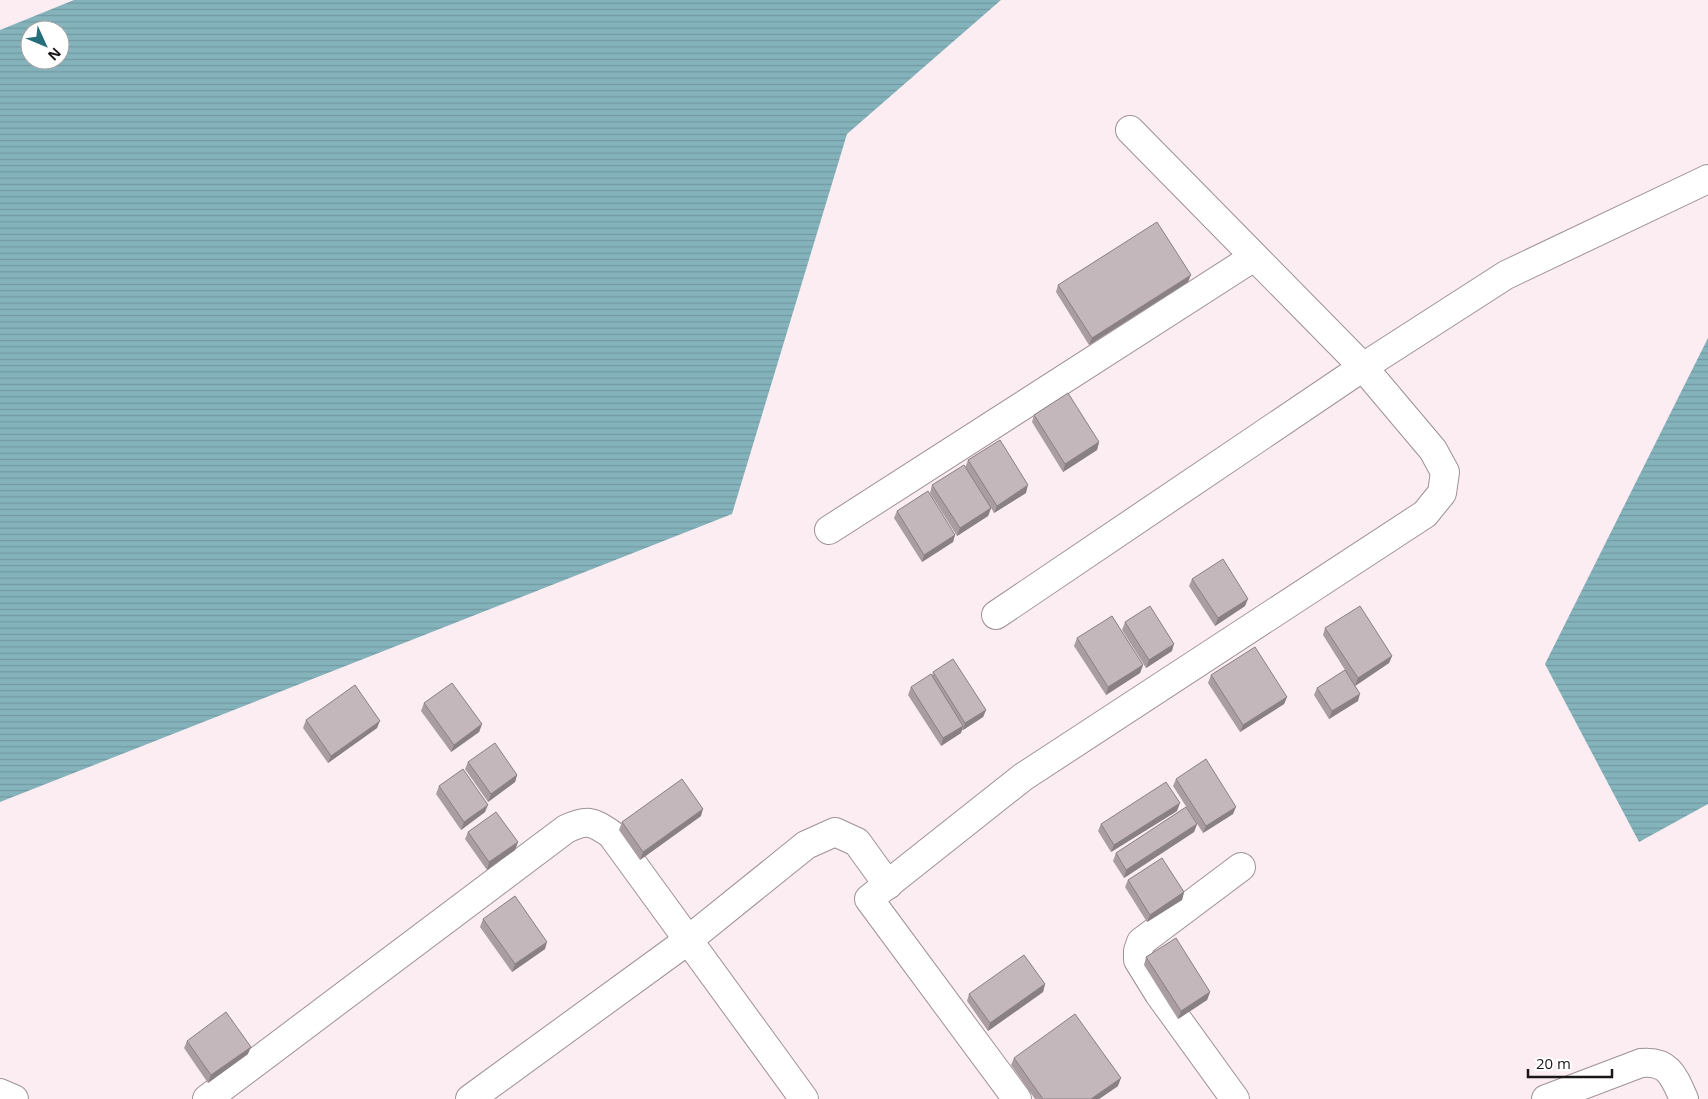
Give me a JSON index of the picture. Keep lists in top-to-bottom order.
{
  "scale_bar": "20 m",
  "north": "bottom right"
}
